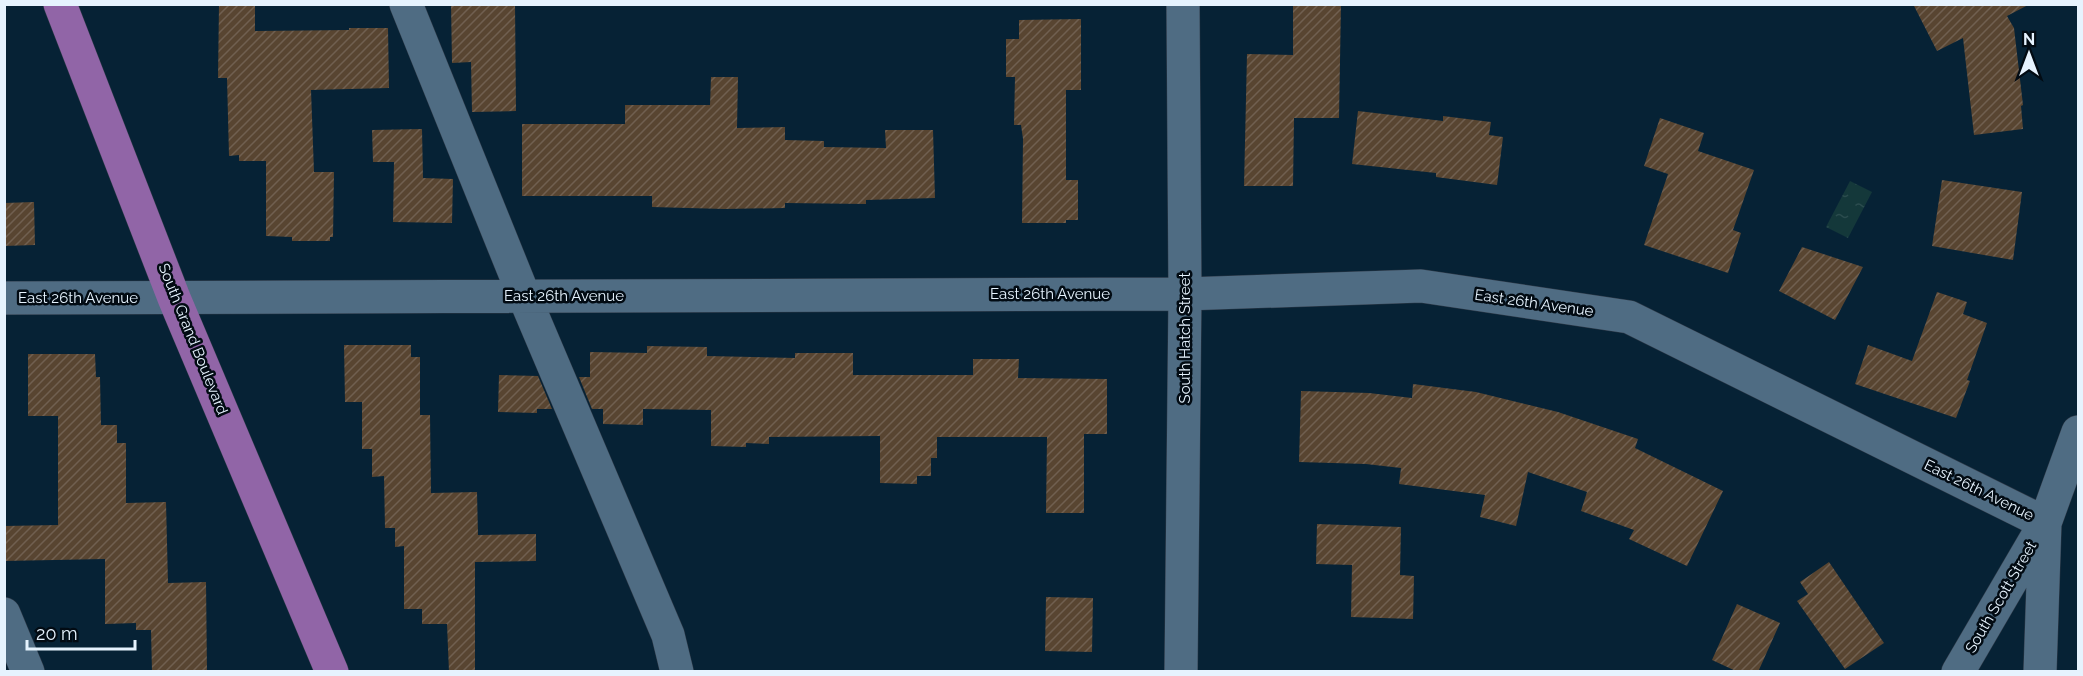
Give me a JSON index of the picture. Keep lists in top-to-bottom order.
{
  "streets": {
    "main road": ["South Grand Boulevard"],
    "street": ["East 26th Avenue", "South Hatch Street", "South Scott Street"]
  },
  "crossings": [
    ["East 26th Avenue", "South Hatch Street"],
    ["East 26th Avenue", "South Grand Boulevard"],
    ["East 26th Avenue", "South Scott Street"]
  ],
  "scale_bar": "20 m",
  "north": "top"
}
